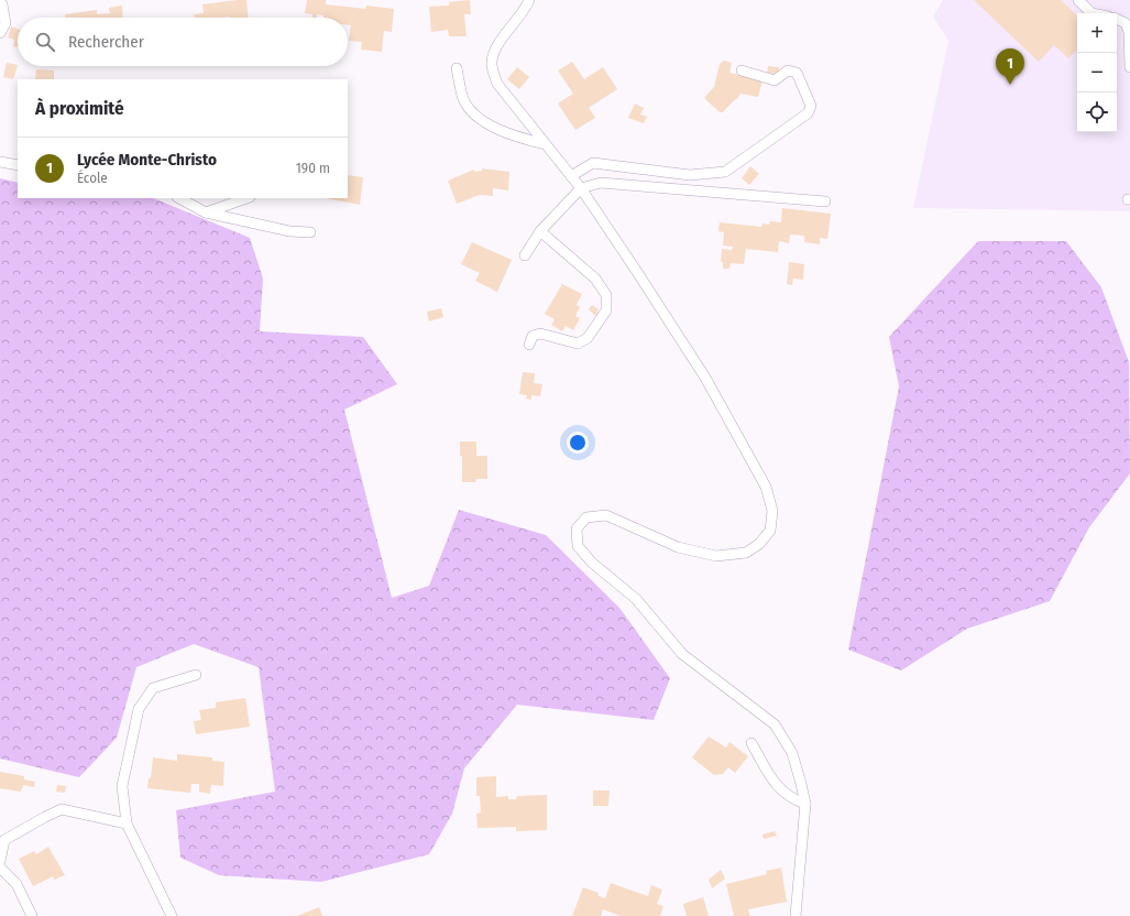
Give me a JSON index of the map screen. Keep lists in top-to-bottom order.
{
  "page": {
    "map_buttons": ["+", "−"],
    "search": "Rechercher",
    "pins": "1",
    "heading": "À proximité",
    "list": [
      {
        "mark": "1",
        "name": "Lycée Monte-Christo",
        "note": "École",
        "value": "190 m"
      }
    ]
  }
}
